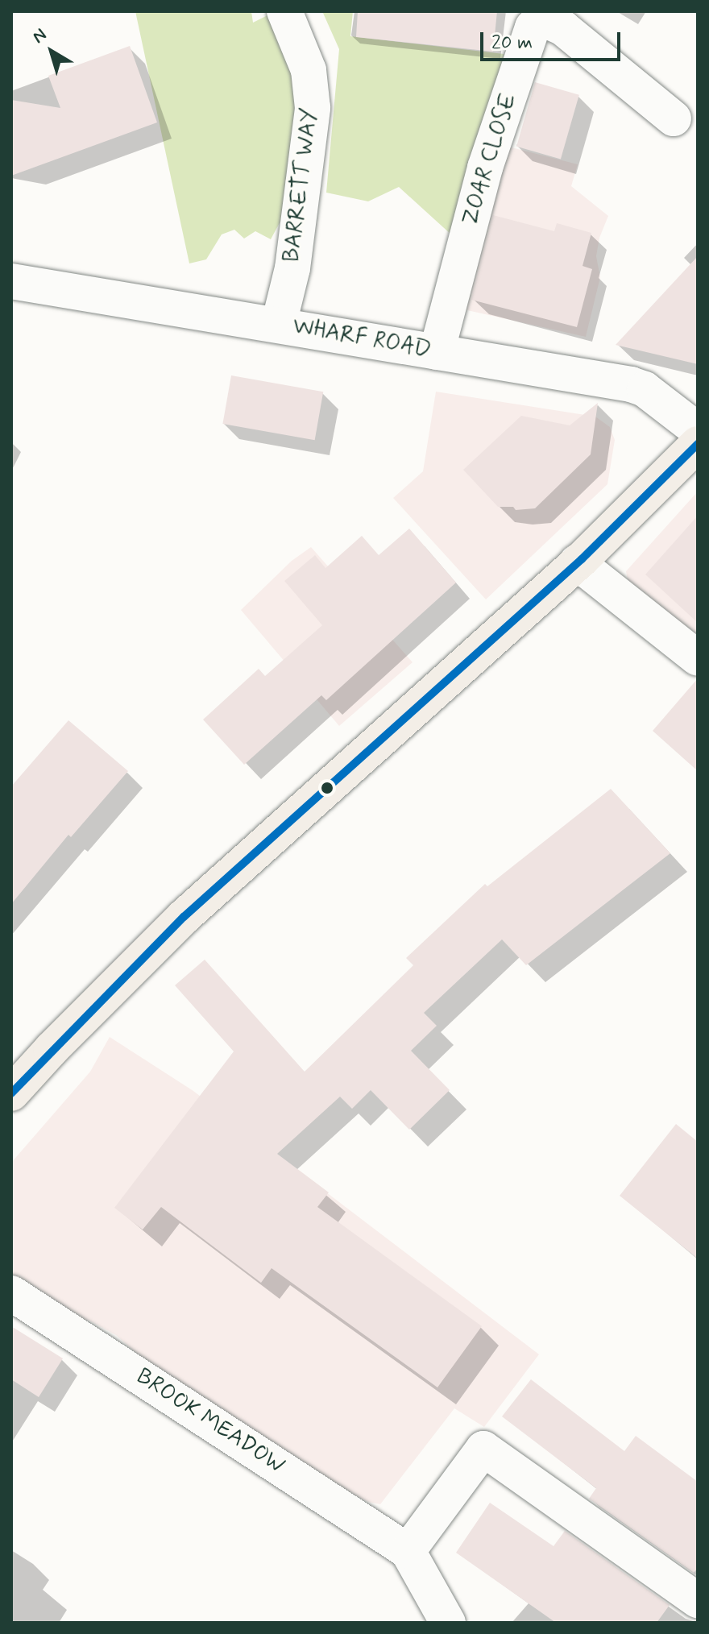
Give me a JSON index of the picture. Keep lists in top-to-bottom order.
{
  "streets": {
    "street": [
      "ZOAR CLOSE",
      "BARRETT WAY",
      "WHARF ROAD",
      "BROOK MEADOW"
    ]
  },
  "crossings": [
    ["ZOAR CLOSE", "WHARF ROAD"],
    ["BARRETT WAY", "WHARF ROAD"]
  ],
  "scale_bar": "20 m",
  "north": "top left"
}
